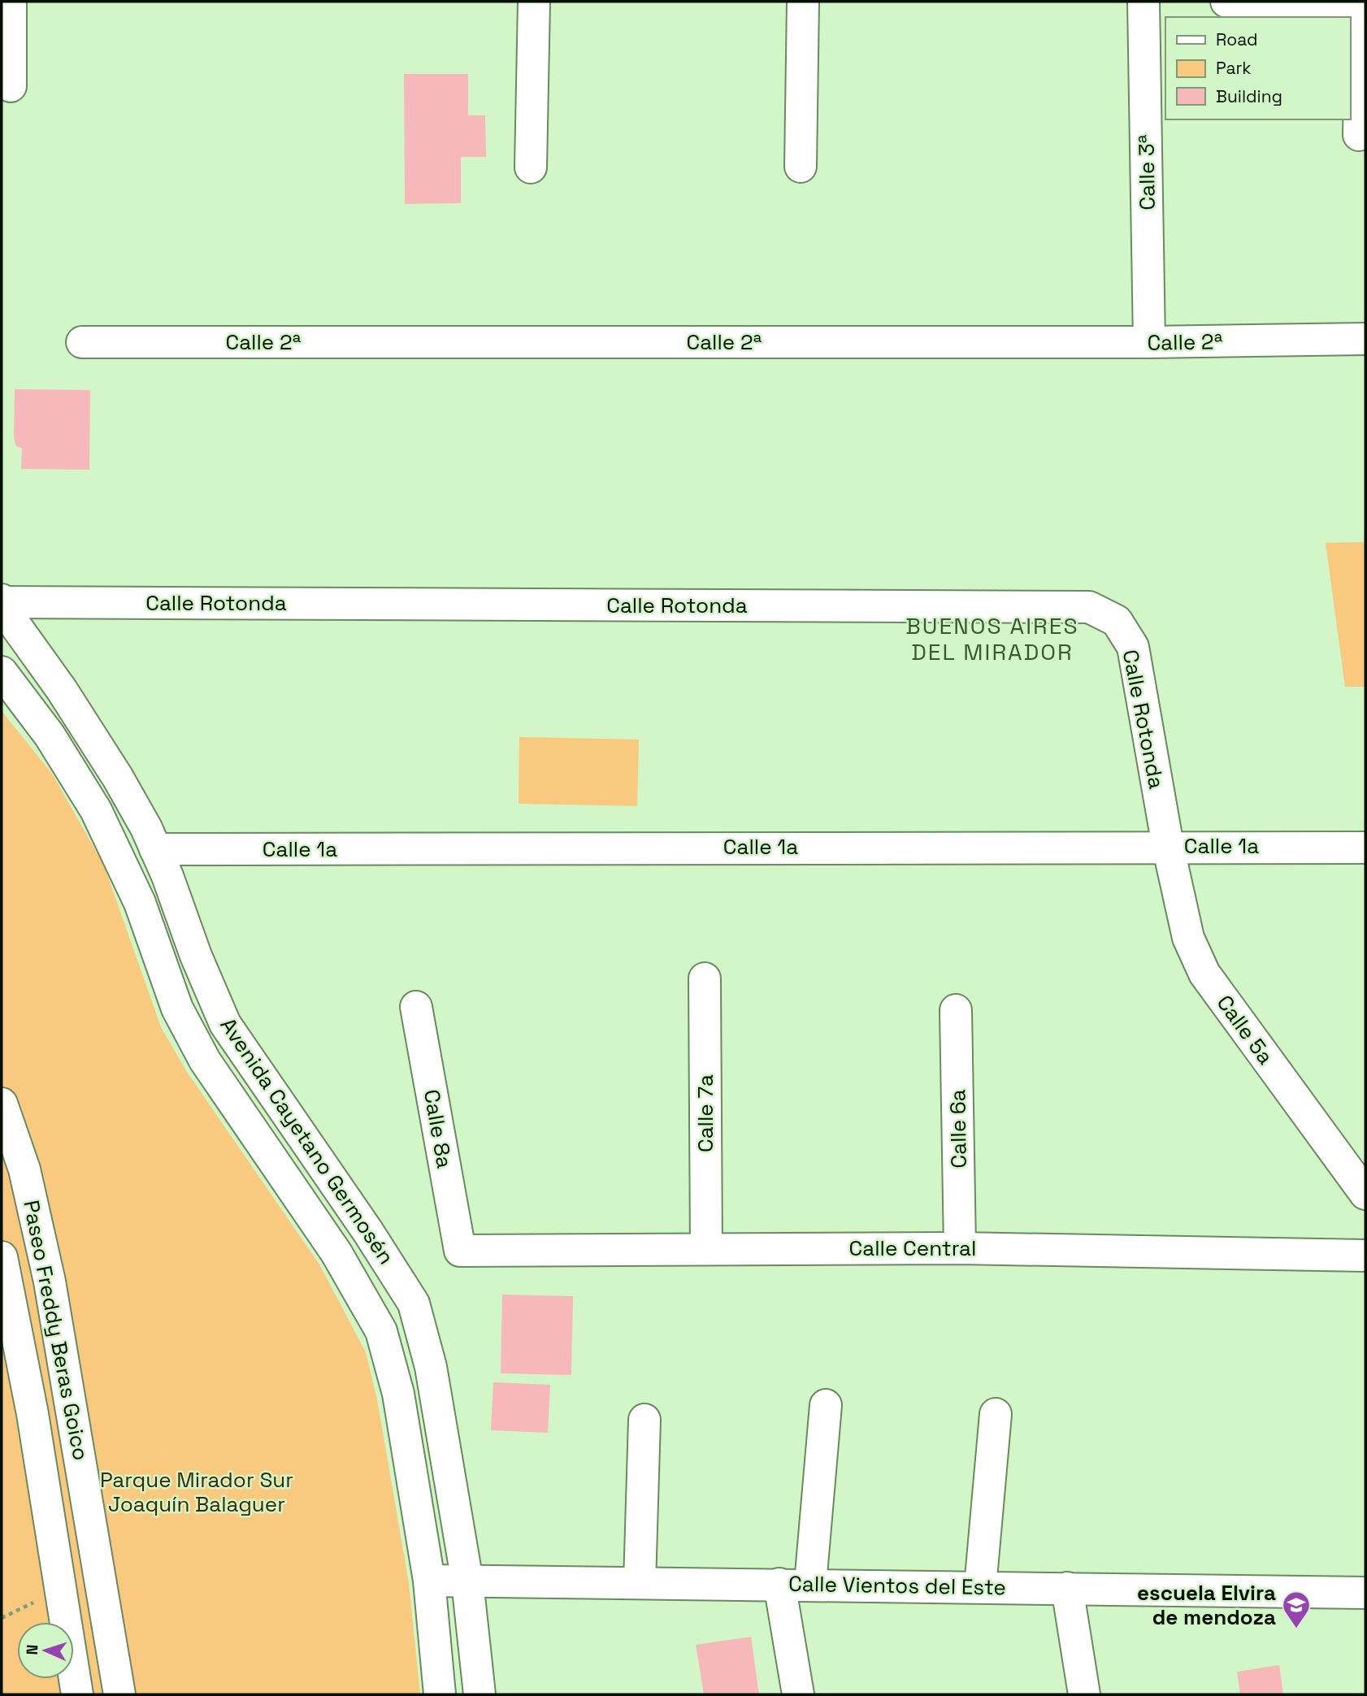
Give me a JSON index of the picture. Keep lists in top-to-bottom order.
{
  "streets": {
    "street": [
      "Calle 3ª",
      "Calle 2ª",
      "Calle Rotonda",
      "Calle 1a",
      "Calle 5a",
      "Calle 7a",
      "Calle 8a",
      "Calle 6a",
      "Avenida Cayetano Germosén",
      "Calle Central",
      "Paseo Freddy Beras Goico",
      "Calle Vientos del Este"
    ]
  },
  "crossings": [
    ["Calle 3ª", "Calle 2ª"],
    ["Calle Rotonda", "Calle 1a"],
    ["Calle Rotonda", "Calle 5a"],
    ["Calle Rotonda", "Avenida Cayetano Germosén"],
    ["Calle 1a", "Calle 5a"],
    ["Calle 1a", "Avenida Cayetano Germosén"],
    ["Calle 7a", "Calle Central"],
    ["Calle 8a", "Calle Central"],
    ["Calle 6a", "Calle Central"],
    ["Avenida Cayetano Germosén", "Calle Vientos del Este"]
  ],
  "districts": ["BUENOS AIRES DEL MIRADOR"],
  "parks": ["Parque Mirador Sur Joaquín Balaguer"],
  "places": {
    "school or university": ["escuela Elvira de mendoza"]
  },
  "legend": ["Road", "Park", "Building"],
  "north": "left"
}
